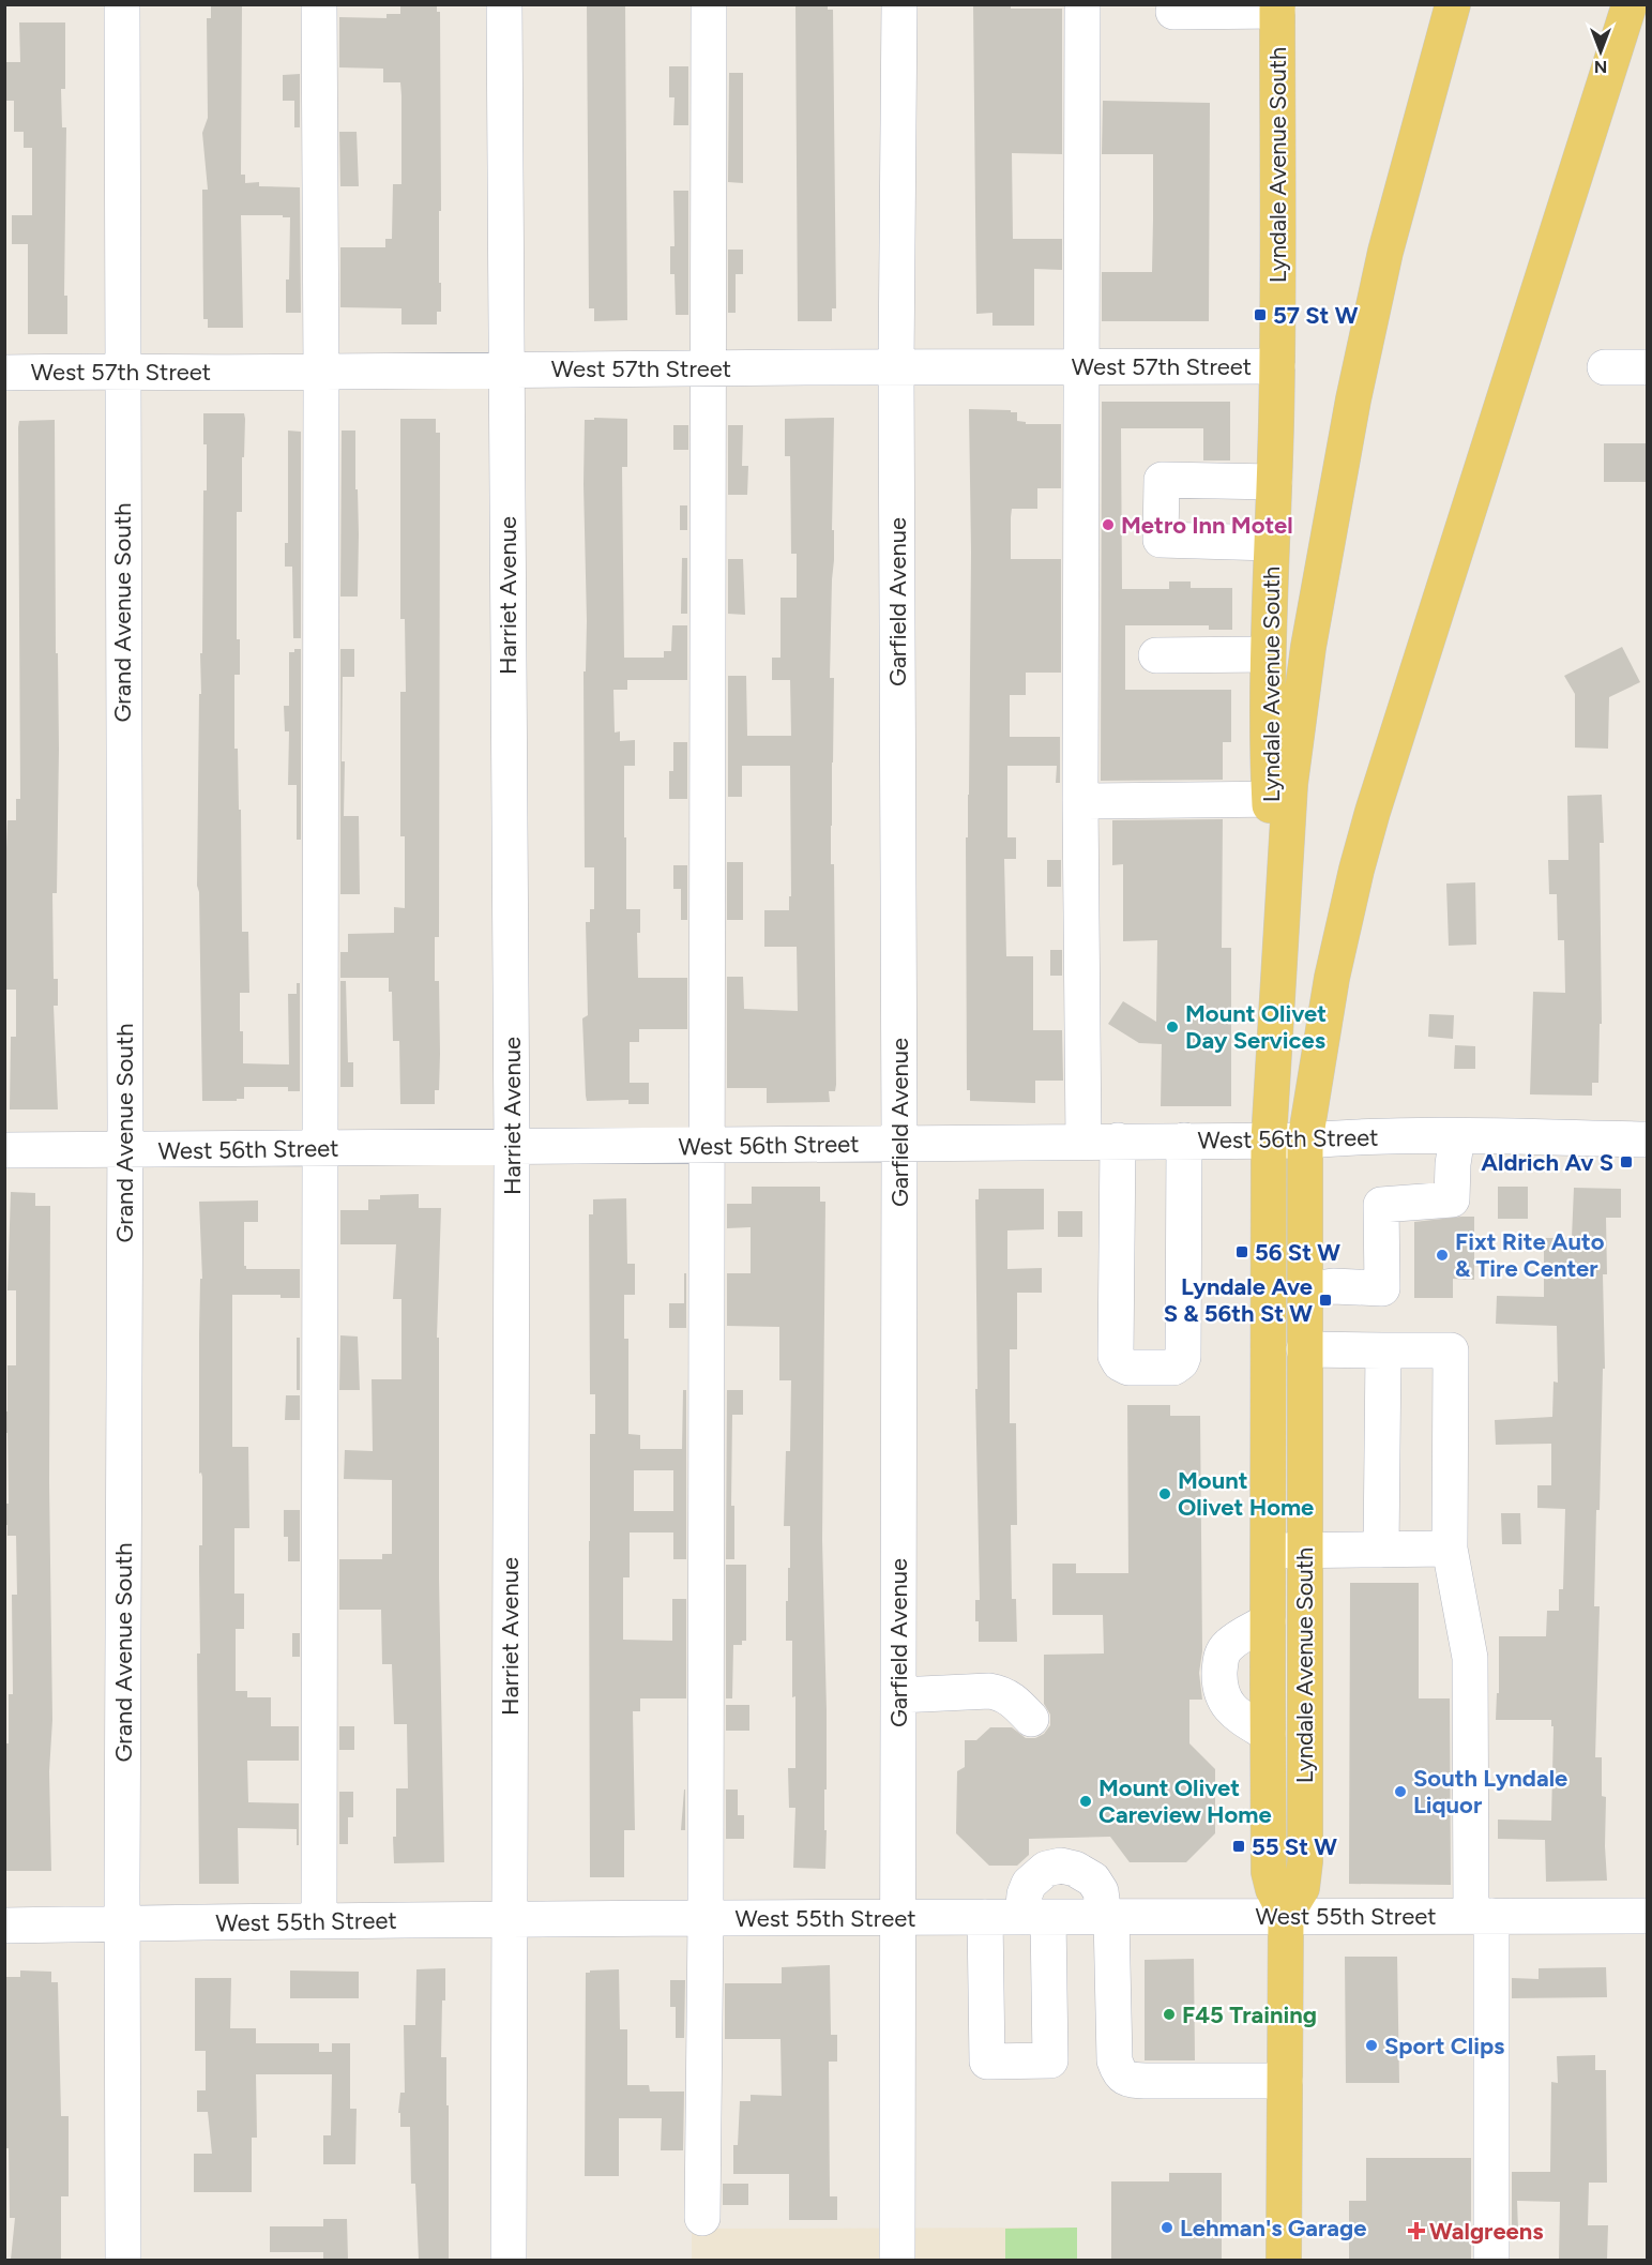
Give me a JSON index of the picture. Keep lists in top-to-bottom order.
{
  "streets": {
    "main road": ["Lyndale Avenue South"],
    "street": [
      "West 57th Street",
      "Harriet Avenue",
      "Garfield Avenue",
      "Grand Avenue South",
      "West 56th Street",
      "West 55th Street"
    ]
  },
  "crossings": [
    ["Lyndale Avenue South", "West 57th Street"],
    ["Lyndale Avenue South", "West 56th Street"],
    ["Lyndale Avenue South", "West 55th Street"],
    ["West 57th Street", "Harriet Avenue"],
    ["West 57th Street", "Garfield Avenue"],
    ["West 57th Street", "Grand Avenue South"],
    ["Harriet Avenue", "West 56th Street"],
    ["Harriet Avenue", "West 55th Street"],
    ["Garfield Avenue", "West 56th Street"],
    ["Garfield Avenue", "West 55th Street"],
    ["Grand Avenue South", "West 56th Street"],
    ["Grand Avenue South", "West 55th Street"]
  ],
  "places": {
    "transit": [
      "57 St W",
      "Aldrich Av S",
      "56 St W",
      "Lyndale Ave S & 56th St W",
      "55 St W"
    ],
    "other": [
      "Metro Inn Motel",
      "Mount Olivet Day Services",
      "Fixt Rite Auto & Tire Center",
      "Mount Olivet Home",
      "South Lyndale Liquor",
      "Mount Olivet Careview Home",
      "F45 Training",
      "Sport Clips",
      "Lehman's Garage"
    ],
    "health": ["Walgreens"]
  },
  "north": "bottom"
}
